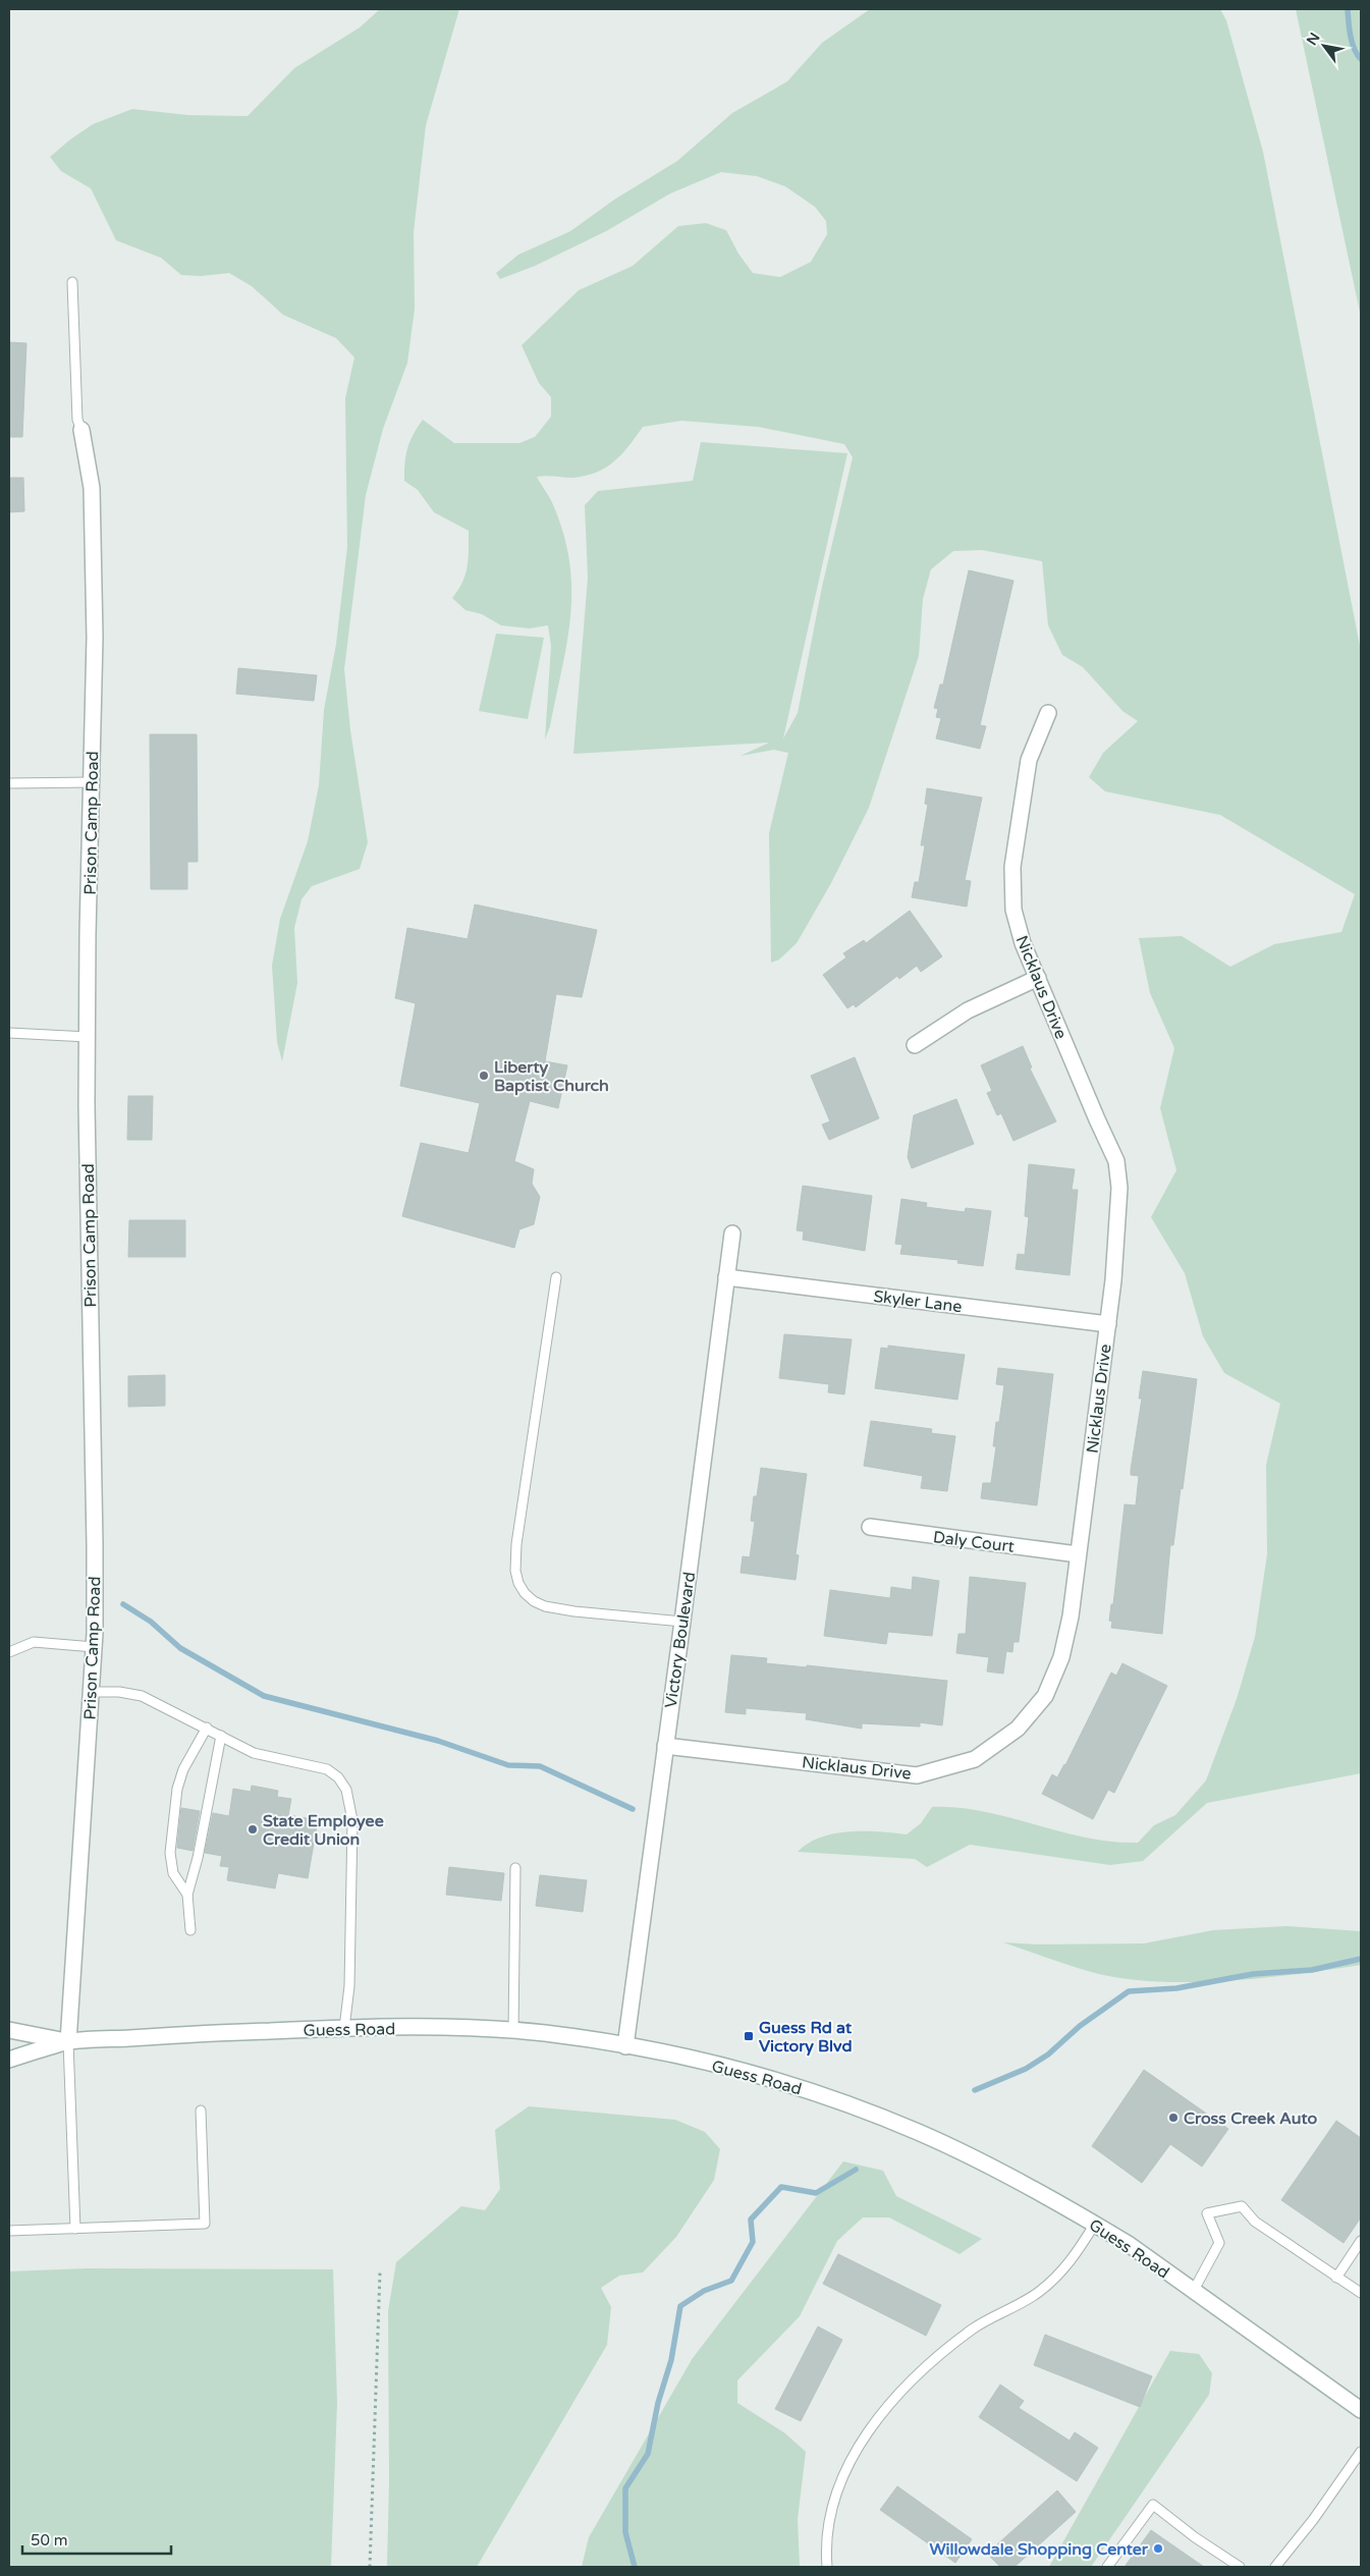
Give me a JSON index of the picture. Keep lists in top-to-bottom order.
{
  "streets": {
    "street": [
      "Prison Camp Road",
      "Nicklaus Drive",
      "Skyler Lane",
      "Daly Court",
      "Victory Boulevard",
      "Guess Road"
    ]
  },
  "crossings": [
    ["Prison Camp Road", "Guess Road"],
    ["Nicklaus Drive", "Skyler Lane"],
    ["Nicklaus Drive", "Daly Court"],
    ["Nicklaus Drive", "Victory Boulevard"],
    ["Skyler Lane", "Victory Boulevard"],
    ["Victory Boulevard", "Guess Road"]
  ],
  "places": {
    "other": [
      "Liberty Baptist Church",
      "State Employee Credit Union",
      "Cross Creek Auto",
      "Willowdale Shopping Center"
    ],
    "transit": ["Guess Rd at Victory Blvd"]
  },
  "scale_bar": "50 m",
  "north": "top left"
}
